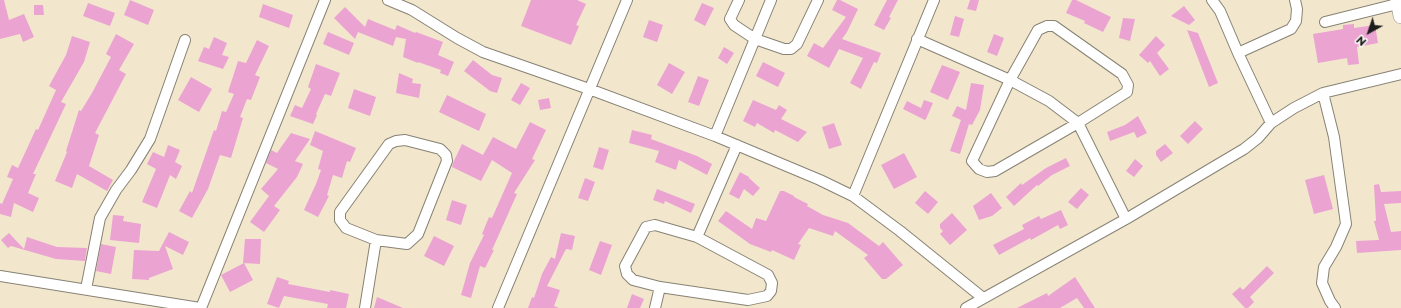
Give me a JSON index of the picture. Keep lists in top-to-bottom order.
{
  "north": "bottom left"
}
